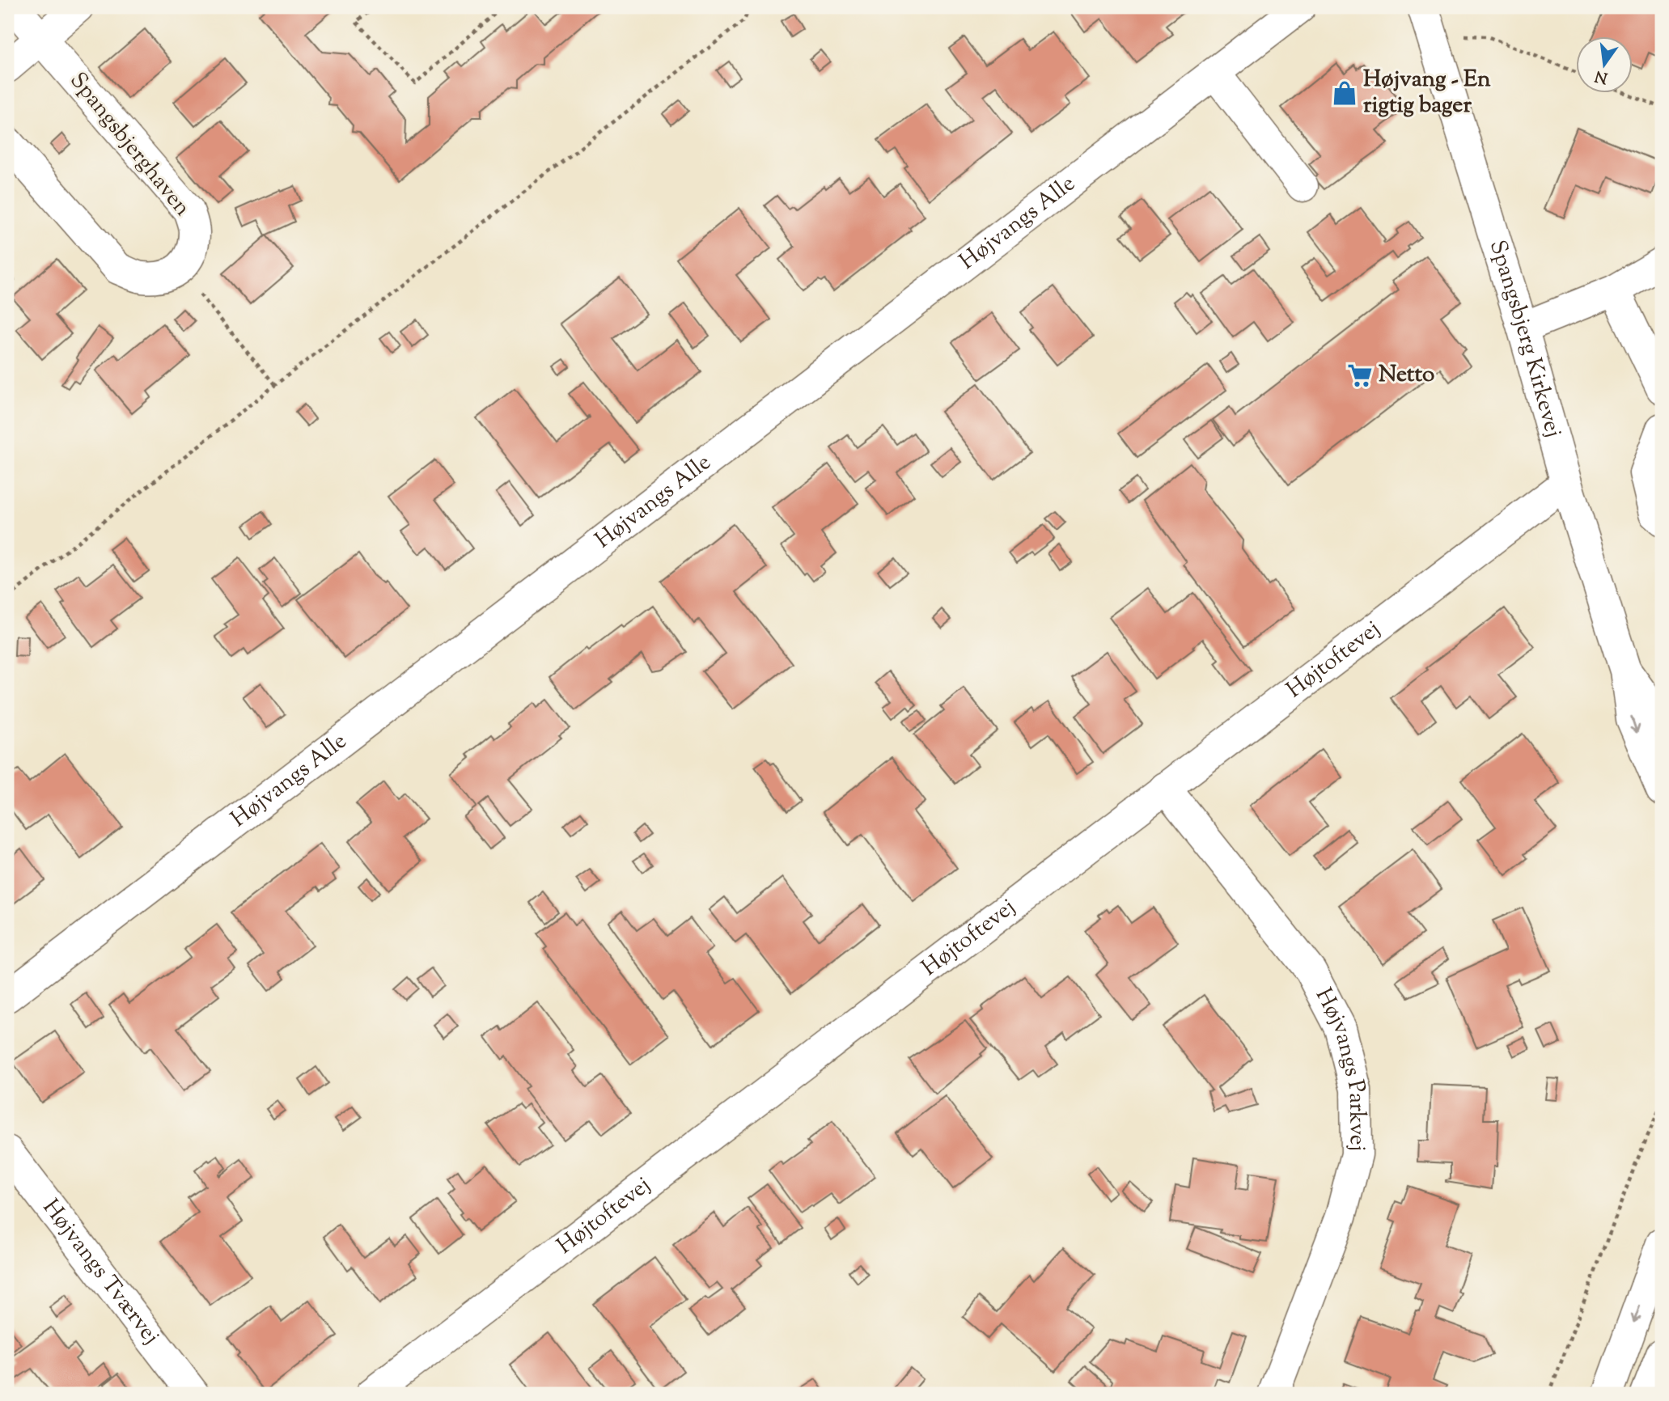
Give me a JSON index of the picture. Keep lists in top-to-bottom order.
{
  "streets": {
    "street": [
      "Spangsbjerghaven",
      "Højvangs Alle",
      "Spangsbjerg Kirkevej",
      "Højtoftevej",
      "Højvangs Parkvej",
      "Højvangs Tværvej"
    ]
  },
  "crossings": [
    ["Spangsbjerg Kirkevej", "Højtoftevej"],
    ["Højtoftevej", "Højvangs Parkvej"]
  ],
  "places": {
    "shop": ["Højvang - En rigtig bager"],
    "supermarket": ["Netto"]
  },
  "north": "bottom"
}
